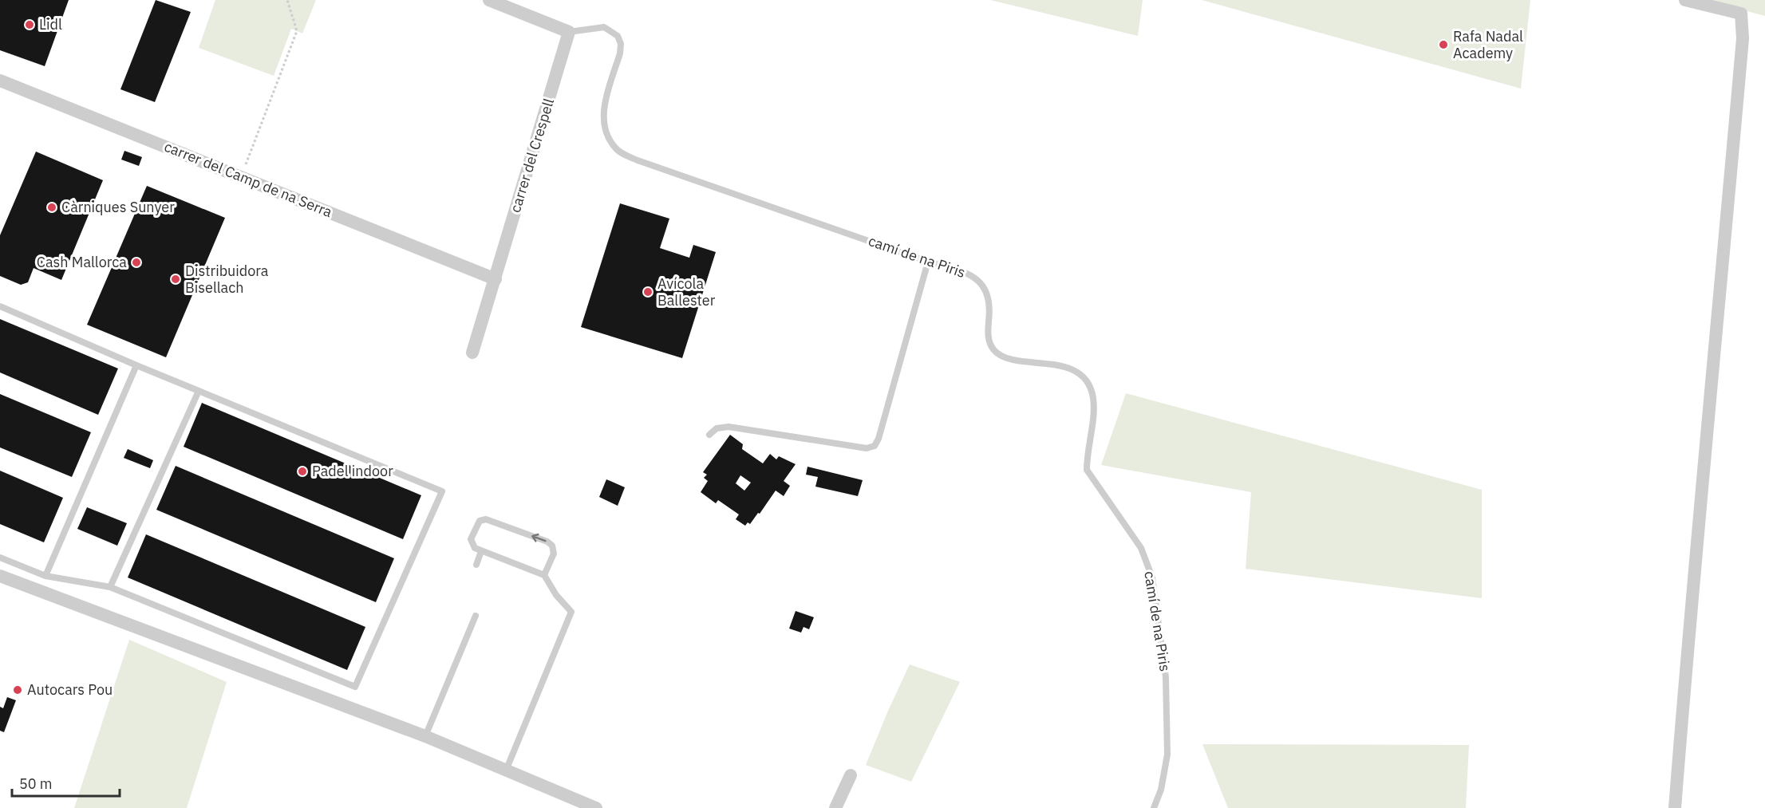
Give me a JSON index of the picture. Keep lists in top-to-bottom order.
{
  "streets": {
    "street": ["carrer del Crespell", "carrer del Camp de na Serra", "camí de na Piris"]
  },
  "crossings": [
    ["carrer del Crespell", "carrer del Camp de na Serra"],
    ["carrer del Crespell", "camí de na Piris"]
  ],
  "places": [
    "Lidl",
    "Rafa Nadal Academy",
    "Càrniques Sunyer",
    "Cash Mallorca",
    "Distribuidora Bisellach",
    "Avícola Ballester",
    "Padel indoor",
    "Autocars Pou"
  ],
  "scale_bar": "50 m"
}
